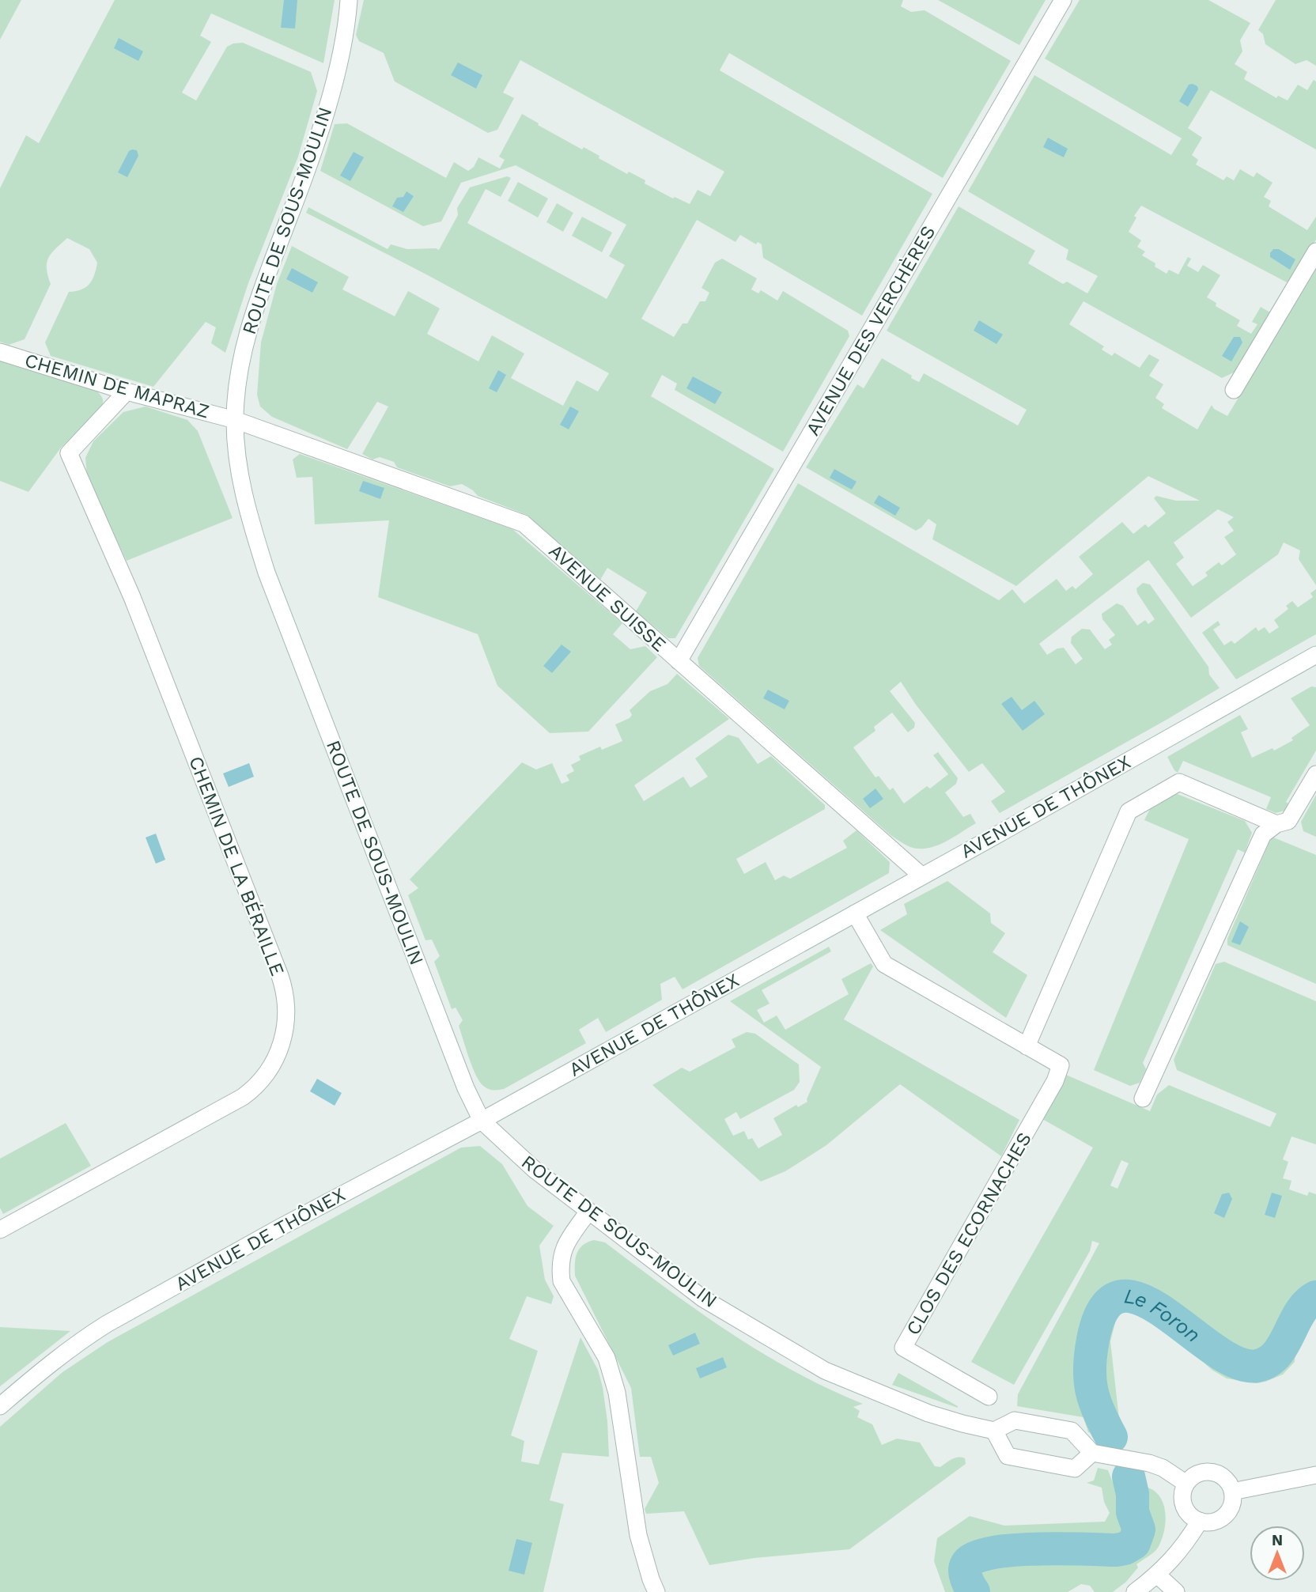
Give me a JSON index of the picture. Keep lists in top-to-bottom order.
{
  "streets": {
    "street": [
      "ROUTE DE SOUS-MOULIN",
      "AVENUE DES VERCHÈRES",
      "CHEMIN DE MAPRAZ",
      "AVENUE SUISSE",
      "AVENUE DE THÔNEX",
      "CHEMIN DE LA BÉRAILLE",
      "CLOS DES ECORNACHES"
    ]
  },
  "crossings": [
    ["ROUTE DE SOUS-MOULIN", "CHEMIN DE MAPRAZ"],
    ["ROUTE DE SOUS-MOULIN", "AVENUE SUISSE"],
    ["ROUTE DE SOUS-MOULIN", "AVENUE DE THÔNEX"],
    ["AVENUE DES VERCHÈRES", "AVENUE SUISSE"],
    ["CHEMIN DE MAPRAZ", "AVENUE SUISSE"],
    ["CHEMIN DE MAPRAZ", "CHEMIN DE LA BÉRAILLE"],
    ["AVENUE SUISSE", "AVENUE DE THÔNEX"],
    ["AVENUE DE THÔNEX", "CLOS DES ECORNACHES"]
  ],
  "water": ["Le Foron"],
  "north": "top"
}
